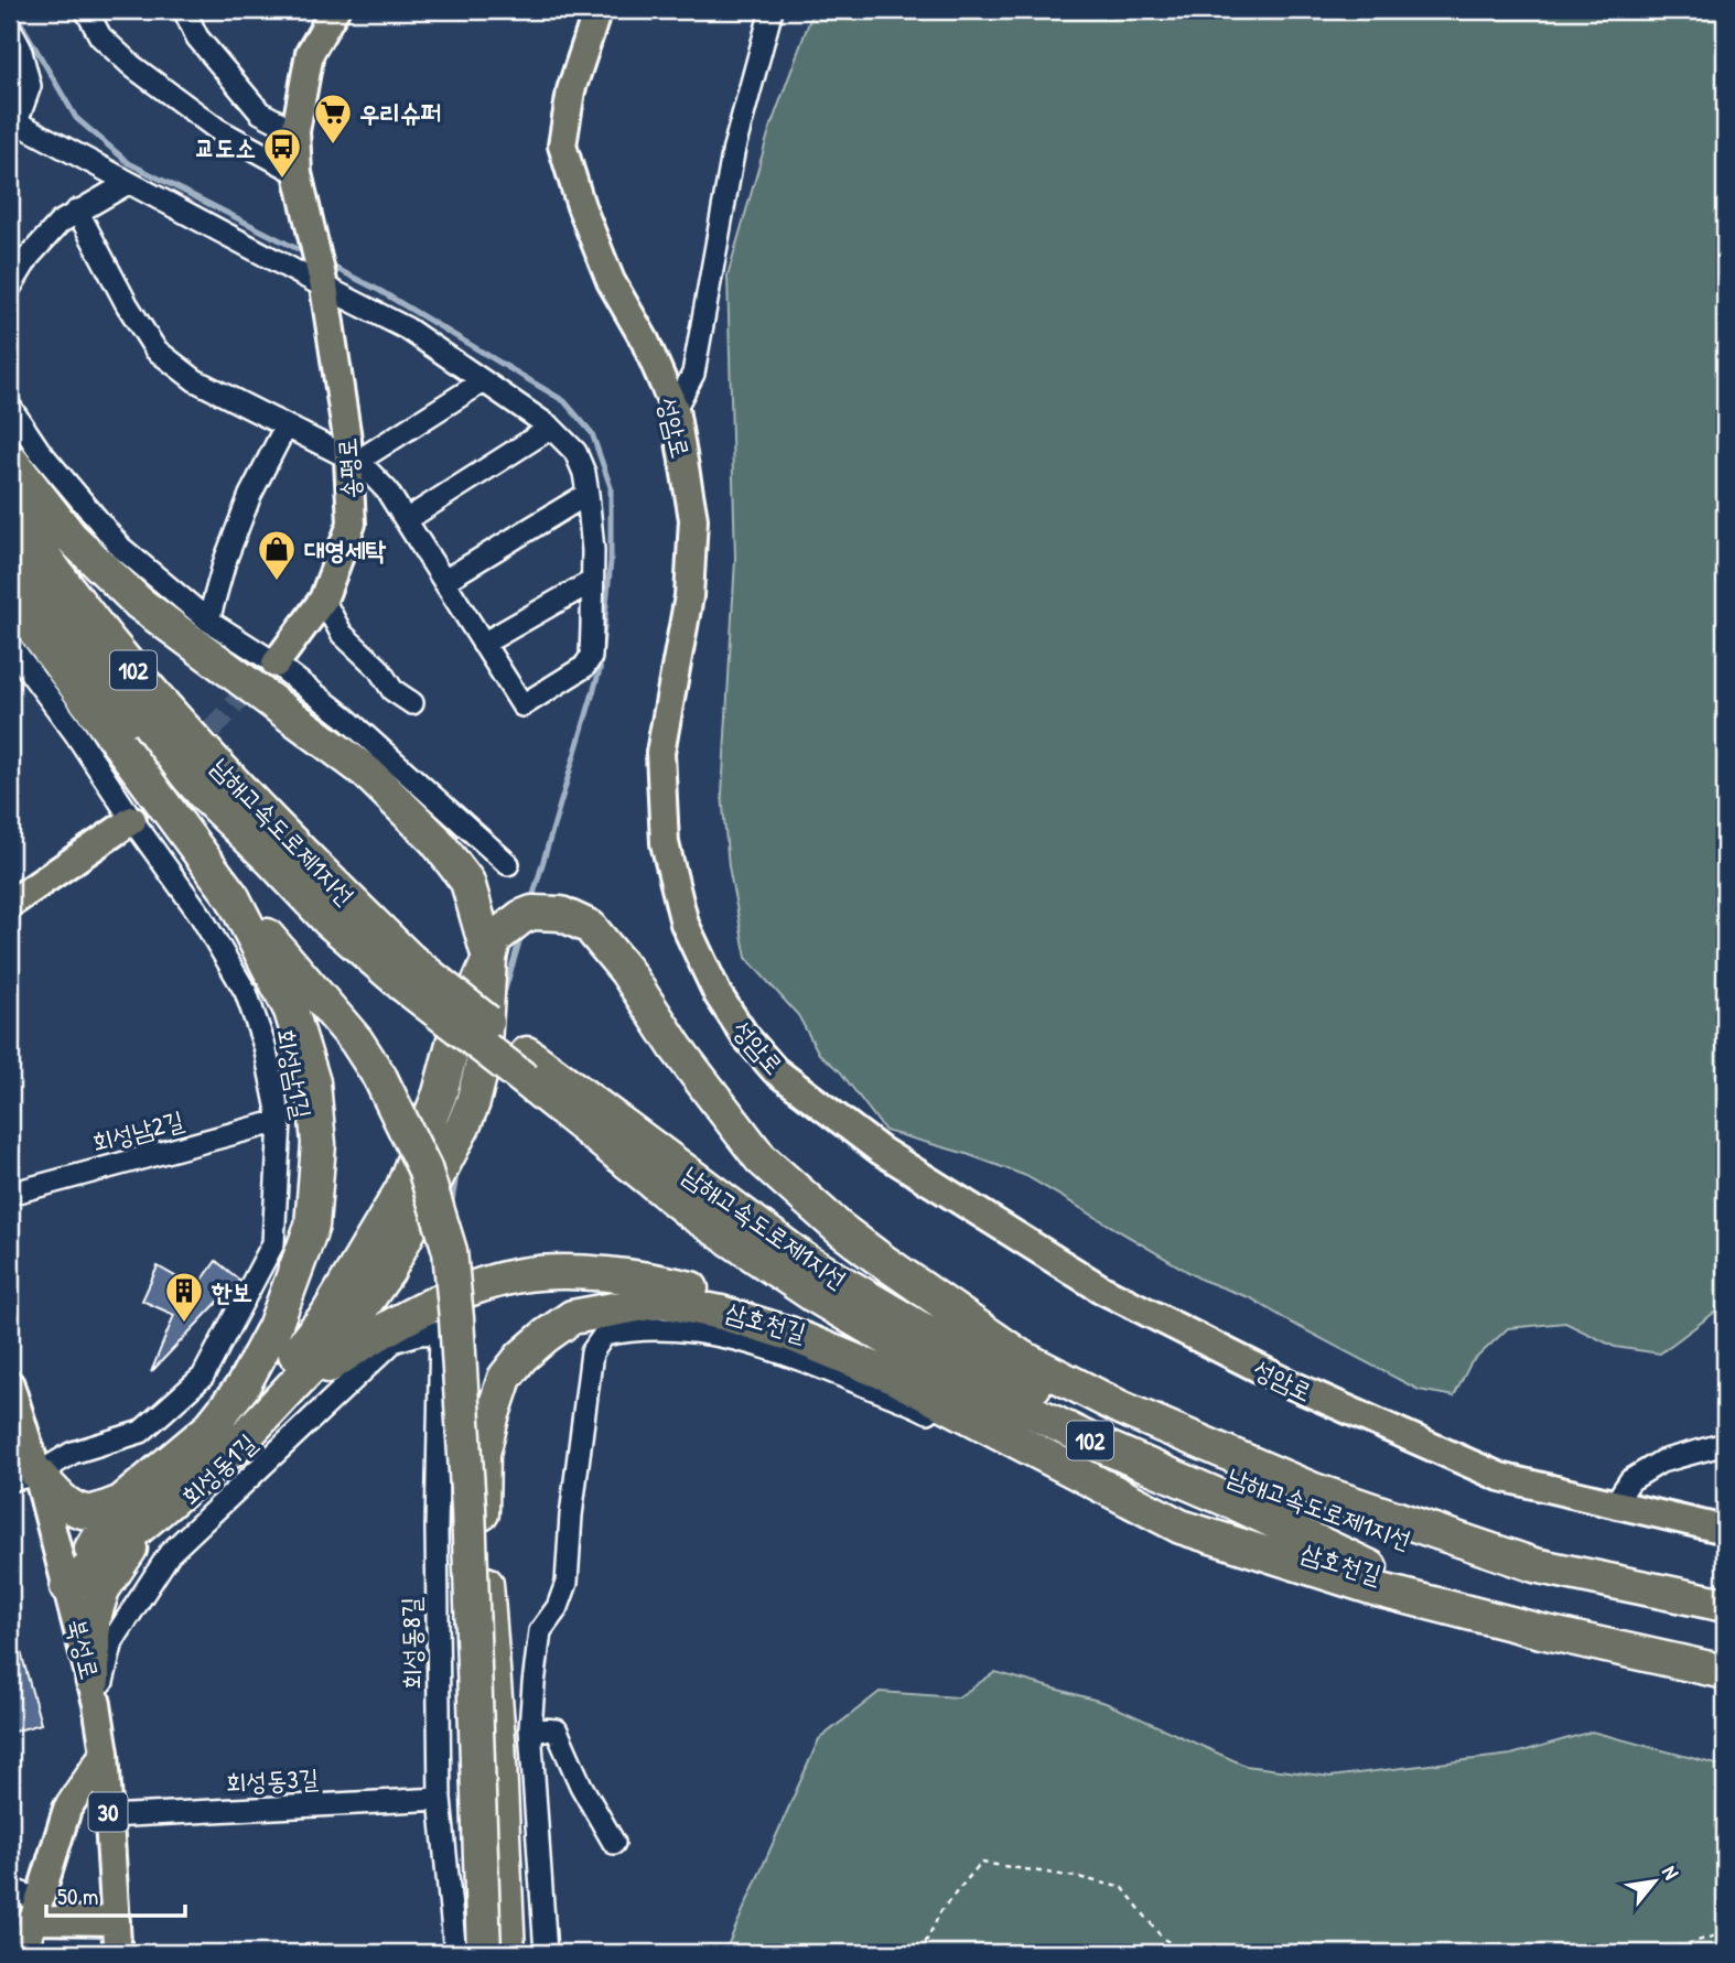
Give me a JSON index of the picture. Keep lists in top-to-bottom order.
{
  "streets": {
    "highway": ["102", "남해고속도로제1지선"],
    "main road": [
      "성암로",
      "송평로",
      "북성로",
      "30"
    ],
    "street": [
      "회성남1길",
      "회성남2길",
      "삼호천길",
      "회성동1길",
      "회성동8길",
      "회성동3길"
    ]
  },
  "crossings": [
    ["회성남1길", "회성남2길"],
    ["회성남1길", "북성로"],
    ["회성동1길", "회성동8길"],
    ["회성동1길", "북성로"],
    ["회성동8길", "회성동3길"],
    ["북성로", "회성동3길"]
  ],
  "places": {
    "supermarket": ["우리슈퍼"],
    "bus stop": ["교도소"],
    "shop": ["대영세탁"],
    "building": ["한보"]
  },
  "scale_bar": "50 m",
  "north": "top right"
}
